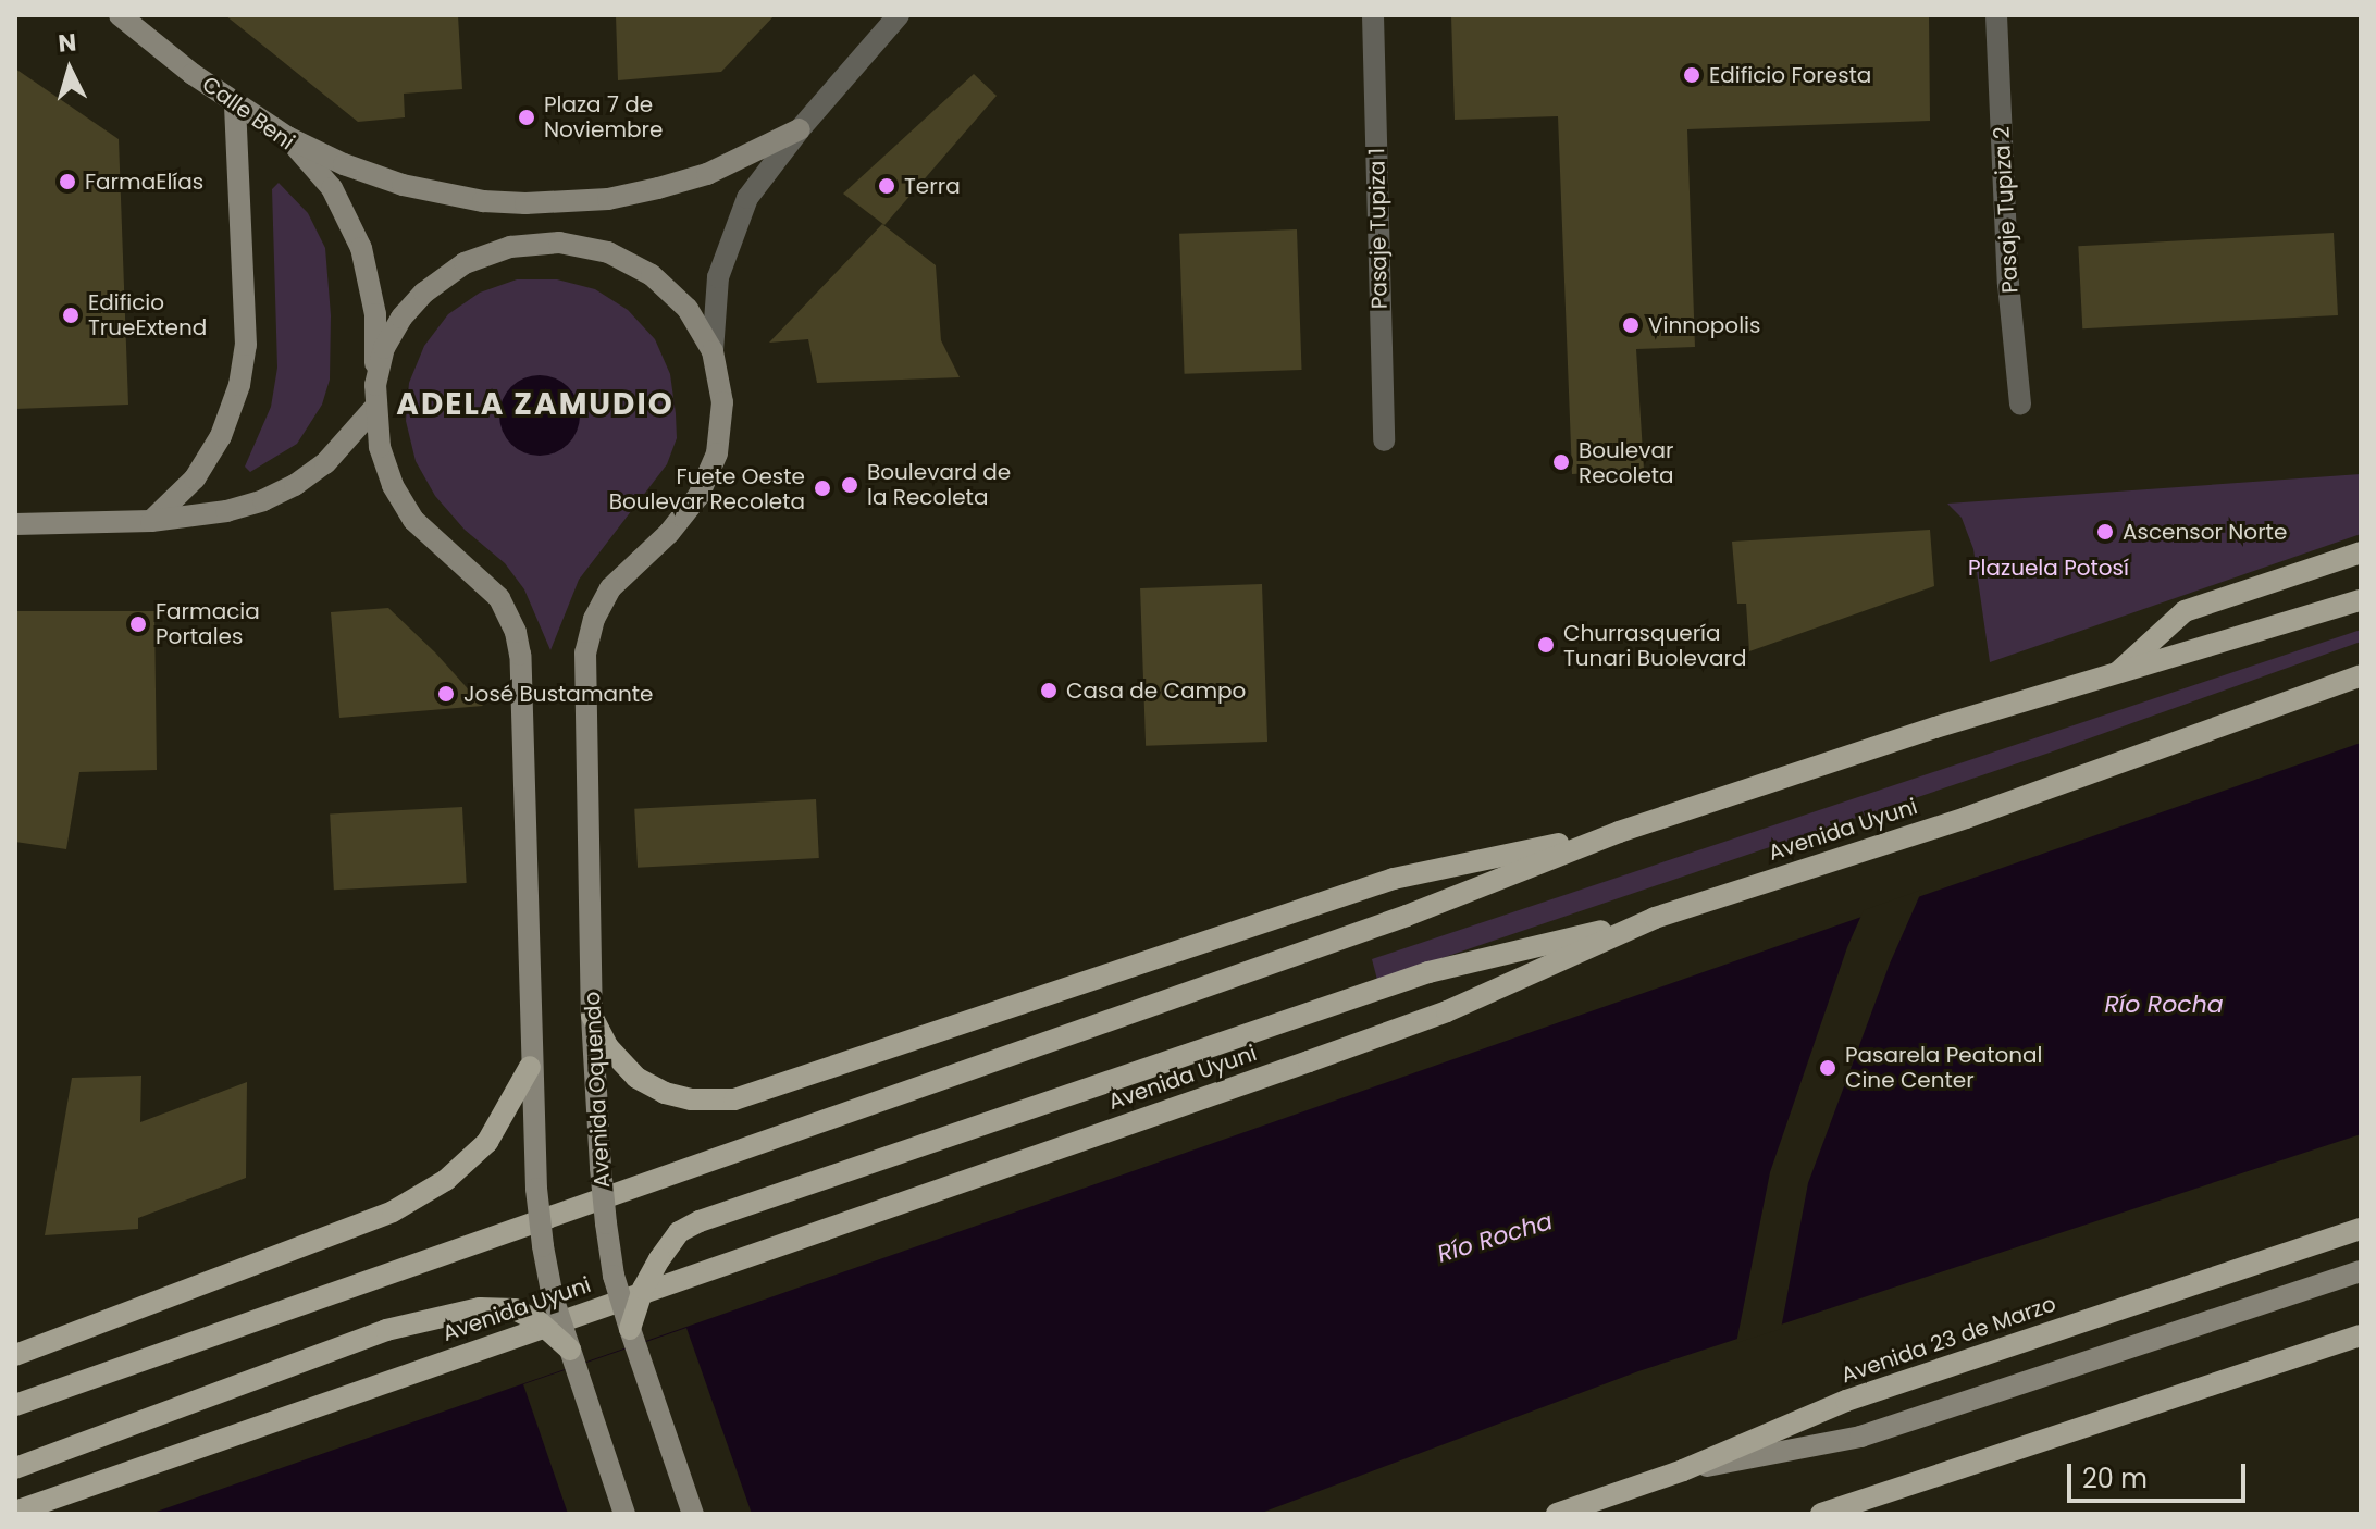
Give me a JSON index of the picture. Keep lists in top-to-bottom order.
{
  "streets": {
    "main road": [
      "Calle Beni",
      "Avenida Uyuni",
      "Avenida Oquendo",
      "Avenida 23 de Marzo"
    ],
    "street": ["Pasaje Tupiza 2", "Pasaje Tupiza 1"]
  },
  "crossings": [
    ["Calle Beni", "Avenida Oquendo"]
  ],
  "districts": ["ADELA ZAMUDIO"],
  "water": ["Río Rocha"],
  "parks": ["Plazuela Potosí"],
  "places": [
    "Edificio Foresta",
    "Plaza 7 de Noviembre",
    "FarmaElías",
    "Terra",
    "Edificio TrueExtend",
    "Vinnopolis",
    "Boulevar Recoleta",
    "Boulevard de la Recoleta",
    "Fuete Oeste Boulevar Recoleta",
    "Ascensor Norte",
    "Farmacia Portales",
    "Churrasquería Tunari Buolevard",
    "Casa de Campo",
    "José Bustamante",
    "Pasarela Peatonal Cine Center"
  ],
  "scale_bar": "20 m",
  "north": "top"
}
